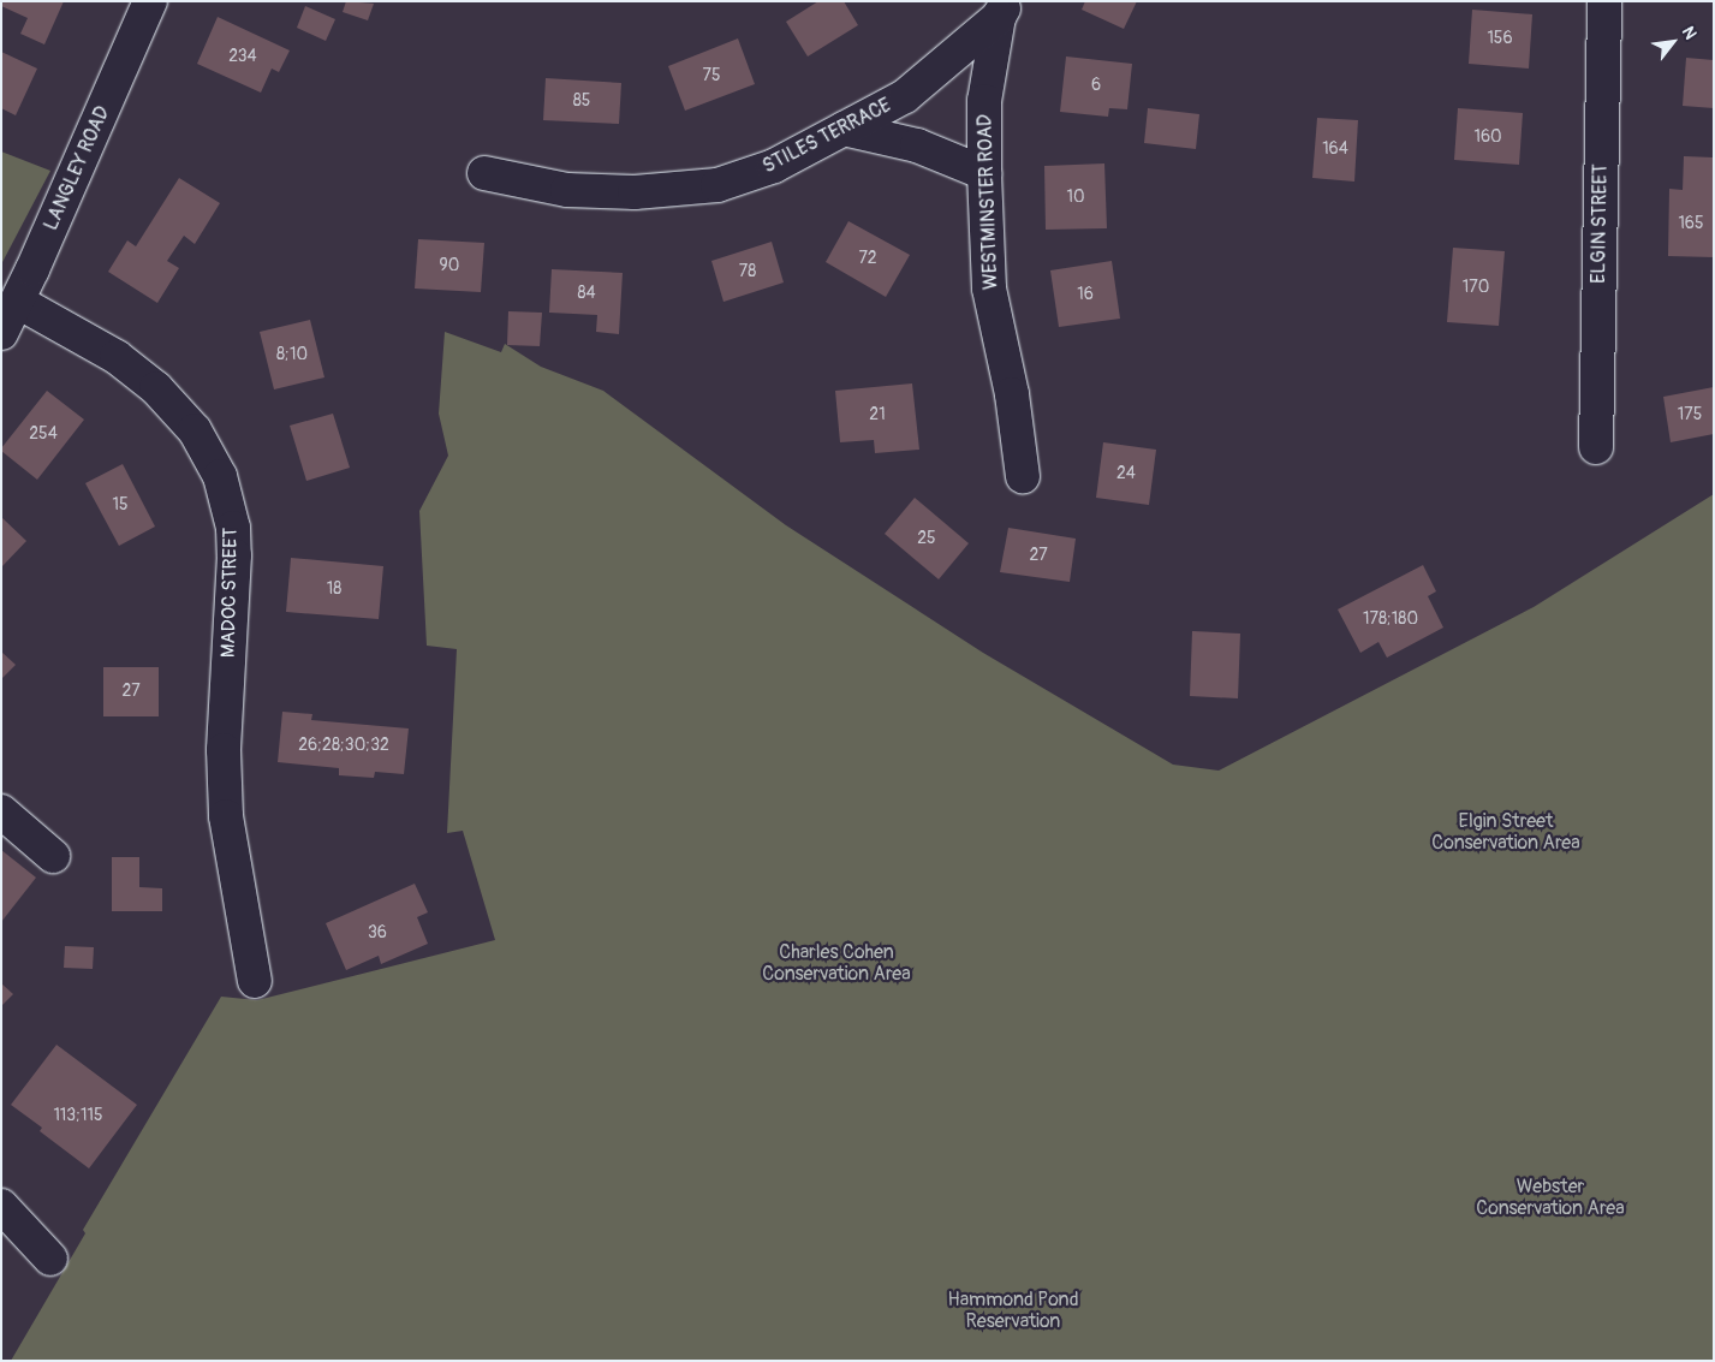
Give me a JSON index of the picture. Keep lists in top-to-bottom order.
{
  "streets": {
    "street": [
      "STILES TERRACE",
      "LANGLEY ROAD",
      "WESTMINSTER ROAD",
      "ELGIN STREET",
      "MADOC STREET"
    ]
  },
  "crossings": [
    ["STILES TERRACE", "WESTMINSTER ROAD"],
    ["LANGLEY ROAD", "MADOC STREET"]
  ],
  "parks": [
    "Elgin Street Conservation Area",
    "Charles Cohen Conservation Area",
    "Webster Conservation Area",
    "Hammond Pond Reservation"
  ],
  "house_numbers": [
    "156",
    "234",
    "75",
    "6",
    "85",
    "160",
    "164",
    "10",
    "165",
    "72",
    "90",
    "78",
    "170",
    "84",
    "16",
    "8;10",
    "21",
    "175",
    "254",
    "24",
    "15",
    "25",
    "27",
    "18",
    "178;180",
    "27",
    "26;28;30;32",
    "36",
    "113;115"
  ],
  "north": "top right"
}
